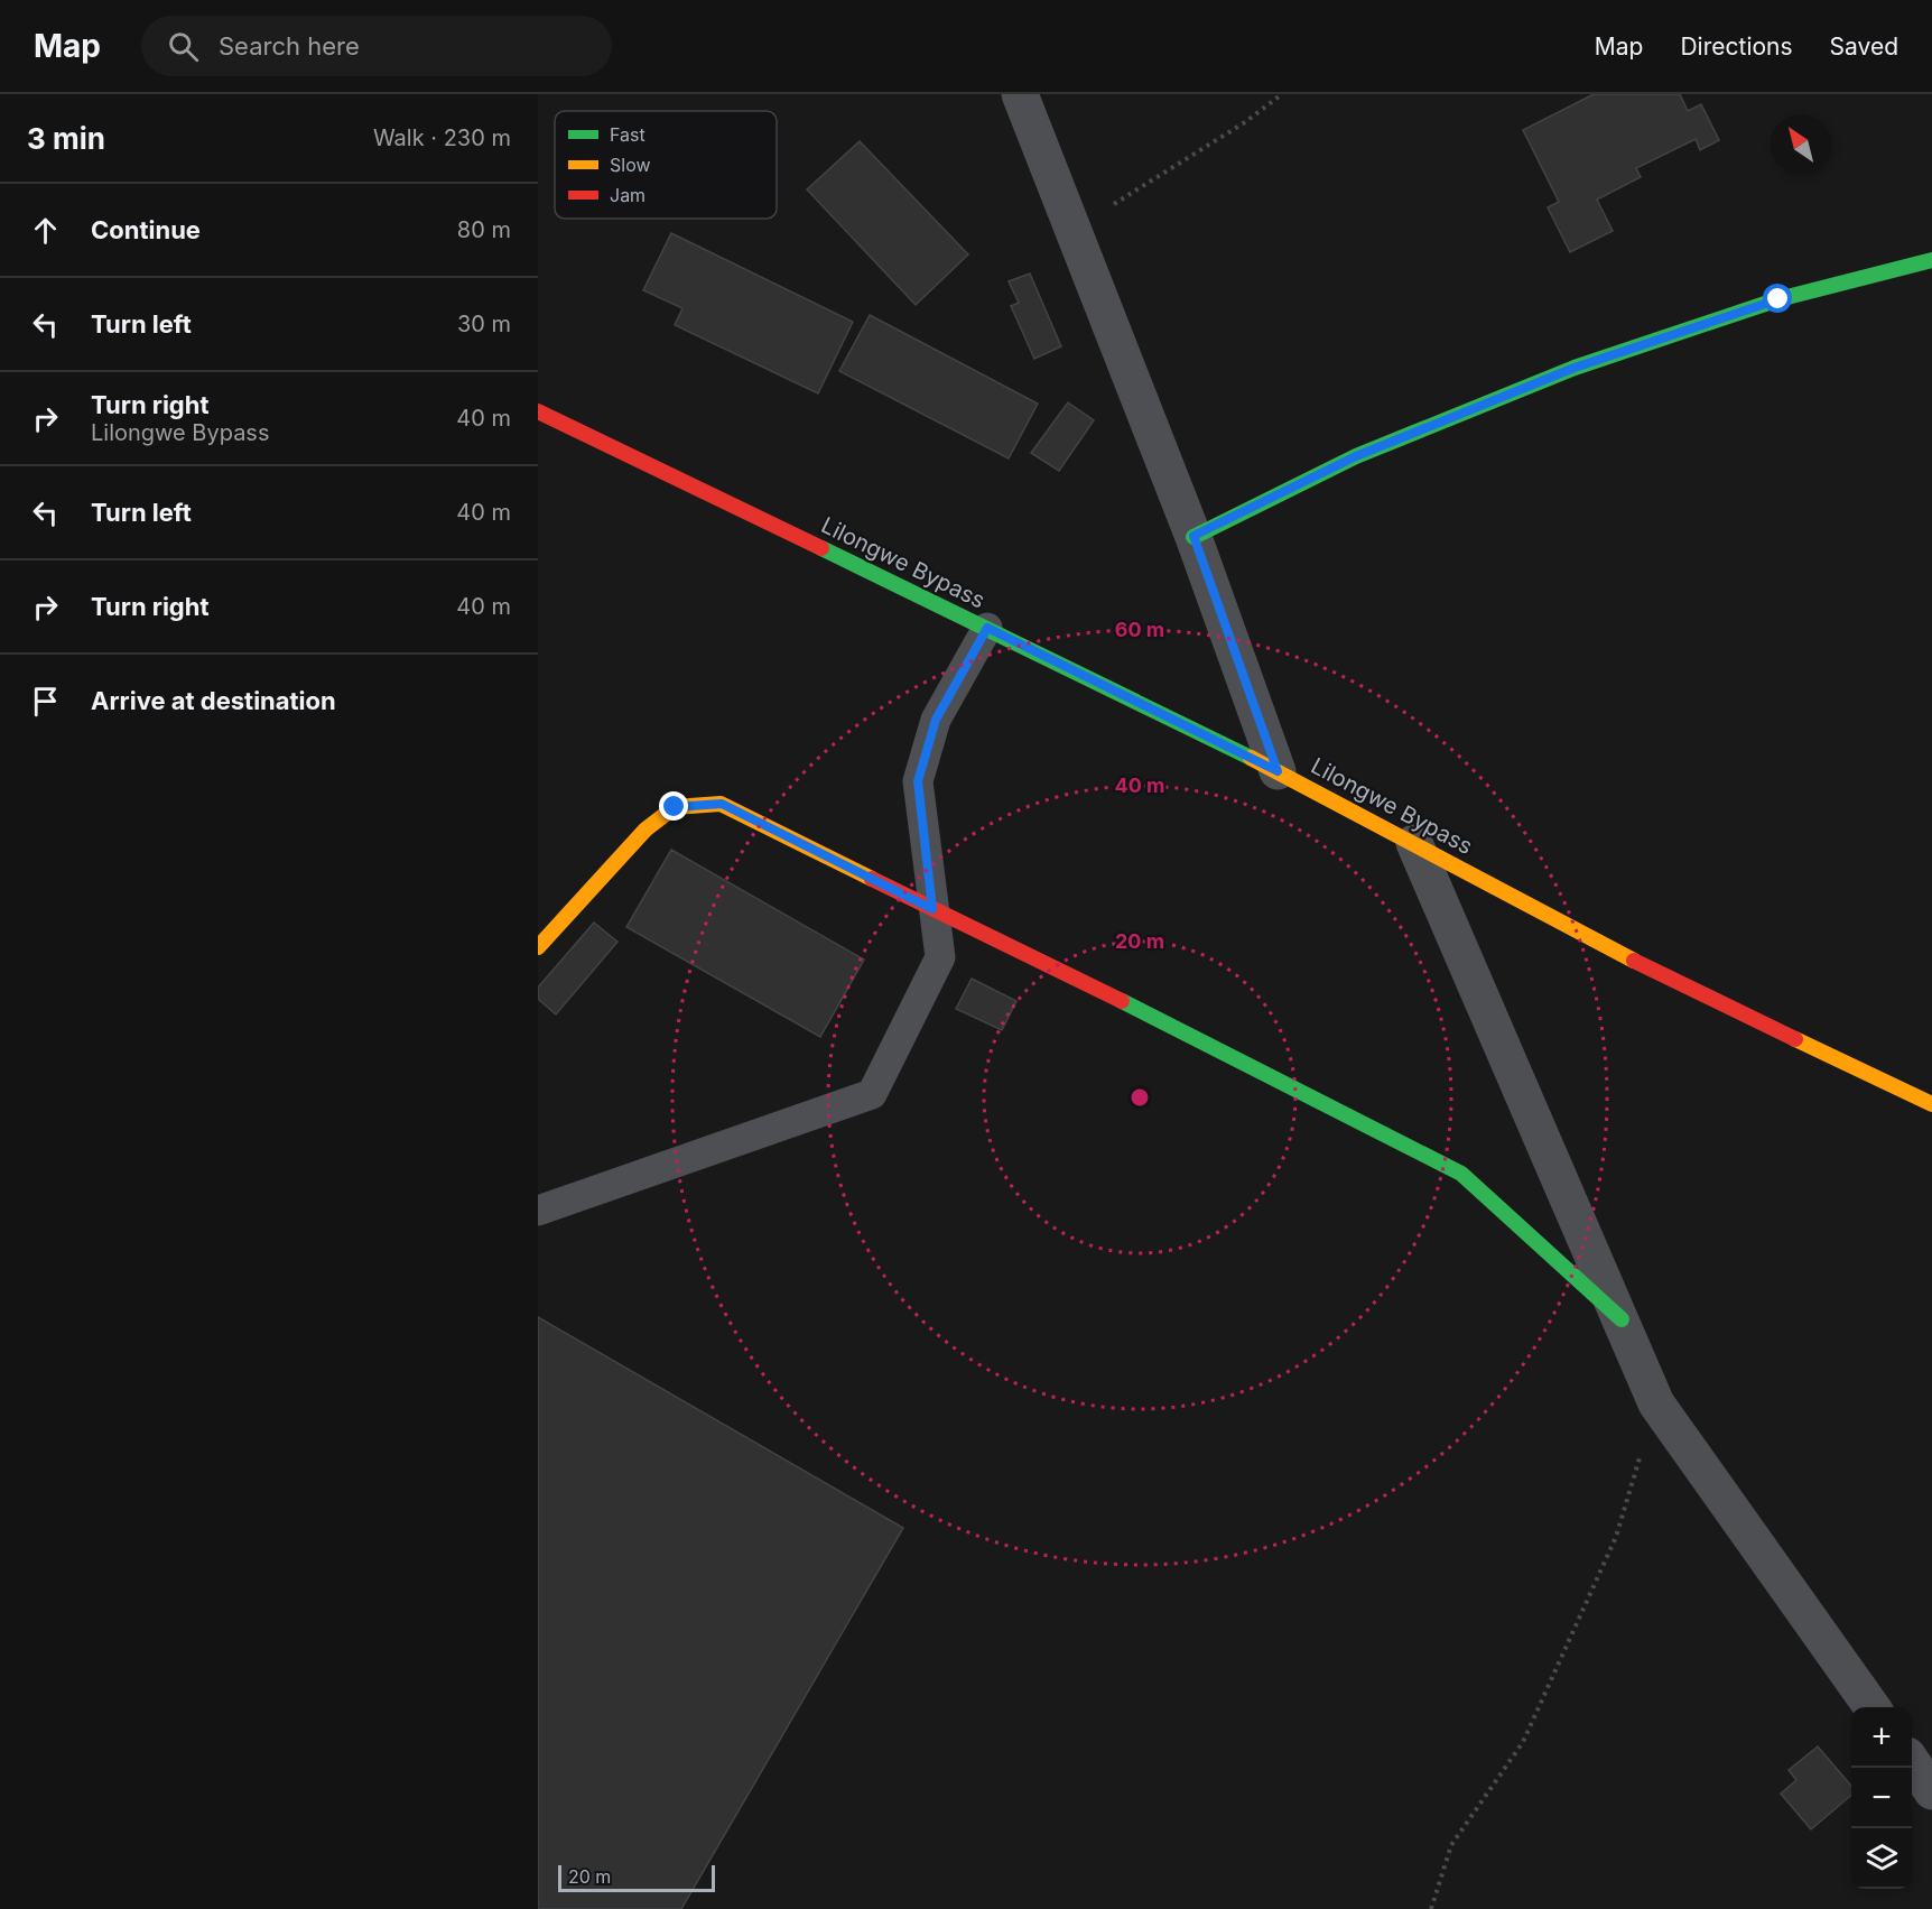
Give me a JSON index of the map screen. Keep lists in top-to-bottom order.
{
  "streets": {
    "street": ["Lilongwe Bypass"]
  },
  "legend": ["Fast", "Slow", "Jam"],
  "scale_bar": "20 m",
  "north": "top left",
  "page": {
    "header": "Map",
    "search": "Search here",
    "nav": ["Map", "Directions", "Saved"],
    "heading": ["3 min", "Walk · 230 m"],
    "list": [
      ["Continue", "80 m"],
      ["Turn left", "30 m"],
      ["Turn right", "Lilongwe Bypass", "40 m"],
      ["Turn left", "40 m"],
      ["Turn right", "40 m"],
      "Arrive at destination"
    ],
    "map_buttons": ["+", "−"],
    "scale": "20 m"
  },
  "rings": ["60 m", "40 m", "20 m"]
}
